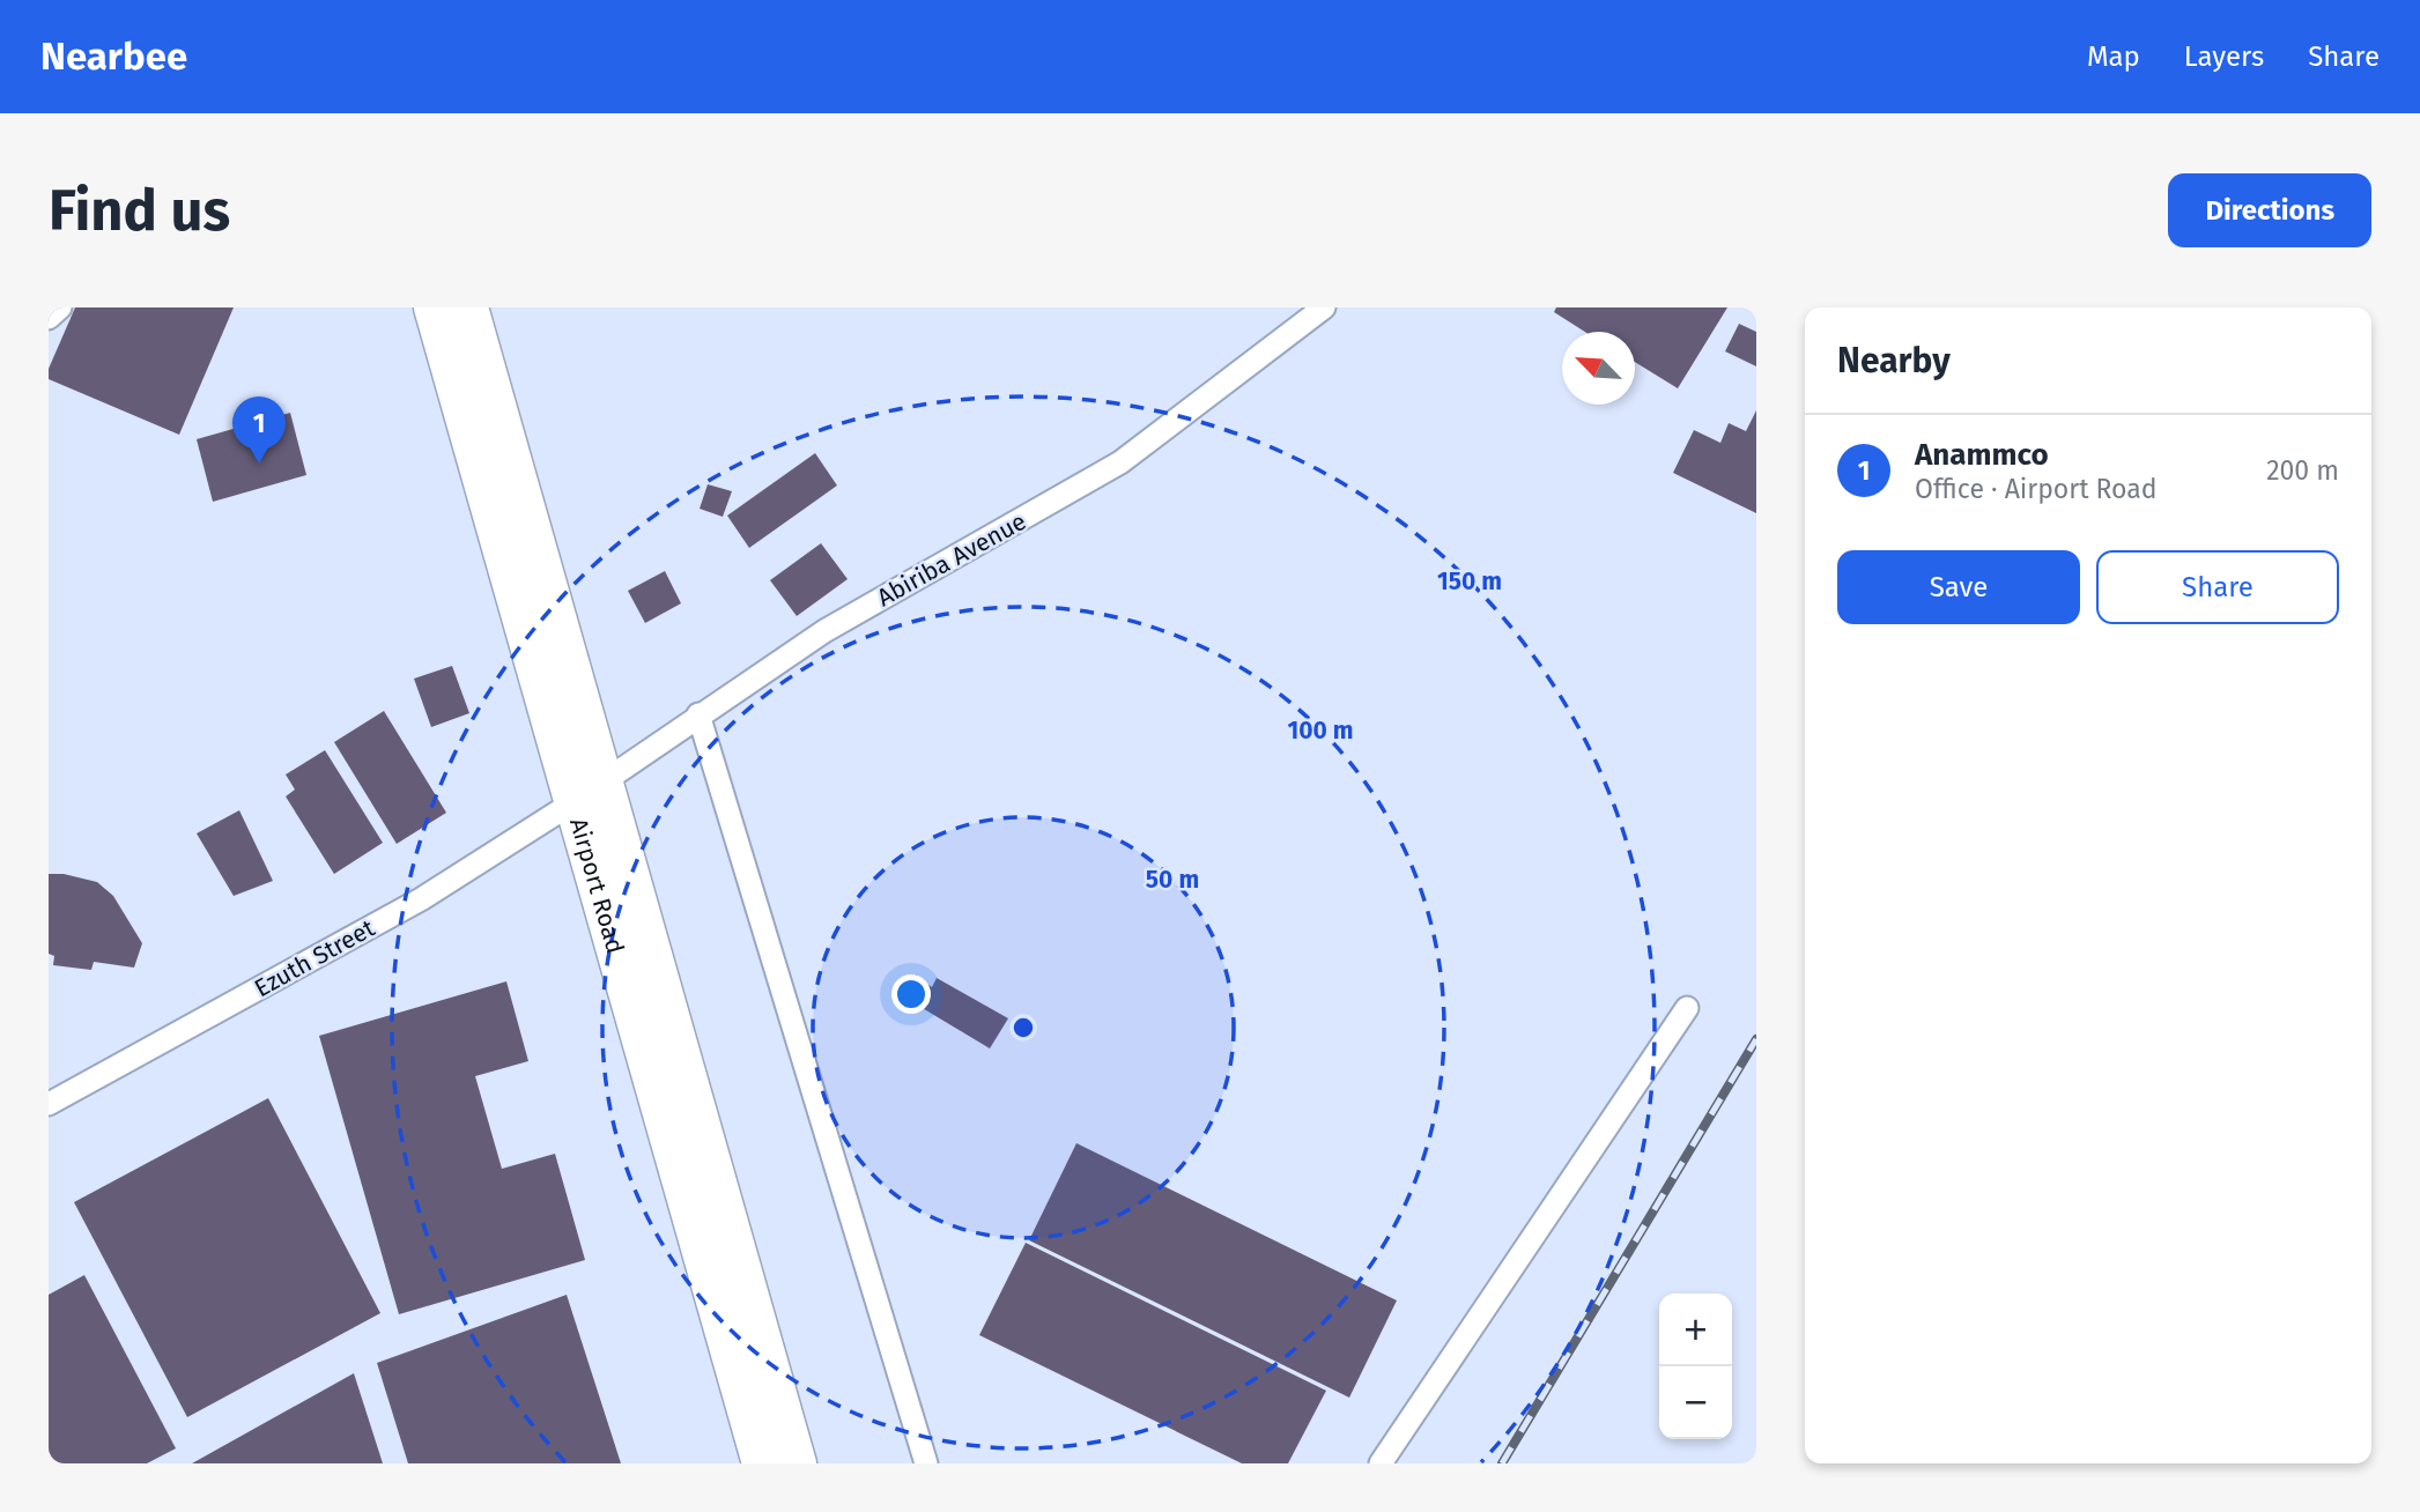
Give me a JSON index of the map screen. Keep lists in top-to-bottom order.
{
  "streets": {
    "main road": ["Airport Road"],
    "street": ["Abiriba Avenue", "Ezuth Street"]
  },
  "crossings": [
    ["Abiriba Avenue", "Airport Road"],
    ["Abiriba Avenue", "Ezuth Street"],
    ["Airport Road", "Ezuth Street"]
  ],
  "north": "top left",
  "page": {
    "header": "Nearbee",
    "nav": ["Map", "Layers", "Share"],
    "buttons": [
      "Directions",
      ["Save", "Share"]
    ],
    "title": "Find us",
    "heading": "Nearby",
    "pins": "1",
    "list": [
      {
        "mark": "1",
        "name": "Anammco",
        "note": "Office · Airport Road",
        "value": "200 m"
      }
    ],
    "map_buttons": ["+", "−"]
  },
  "rings": ["150 m", "100 m", "50 m"]
}
